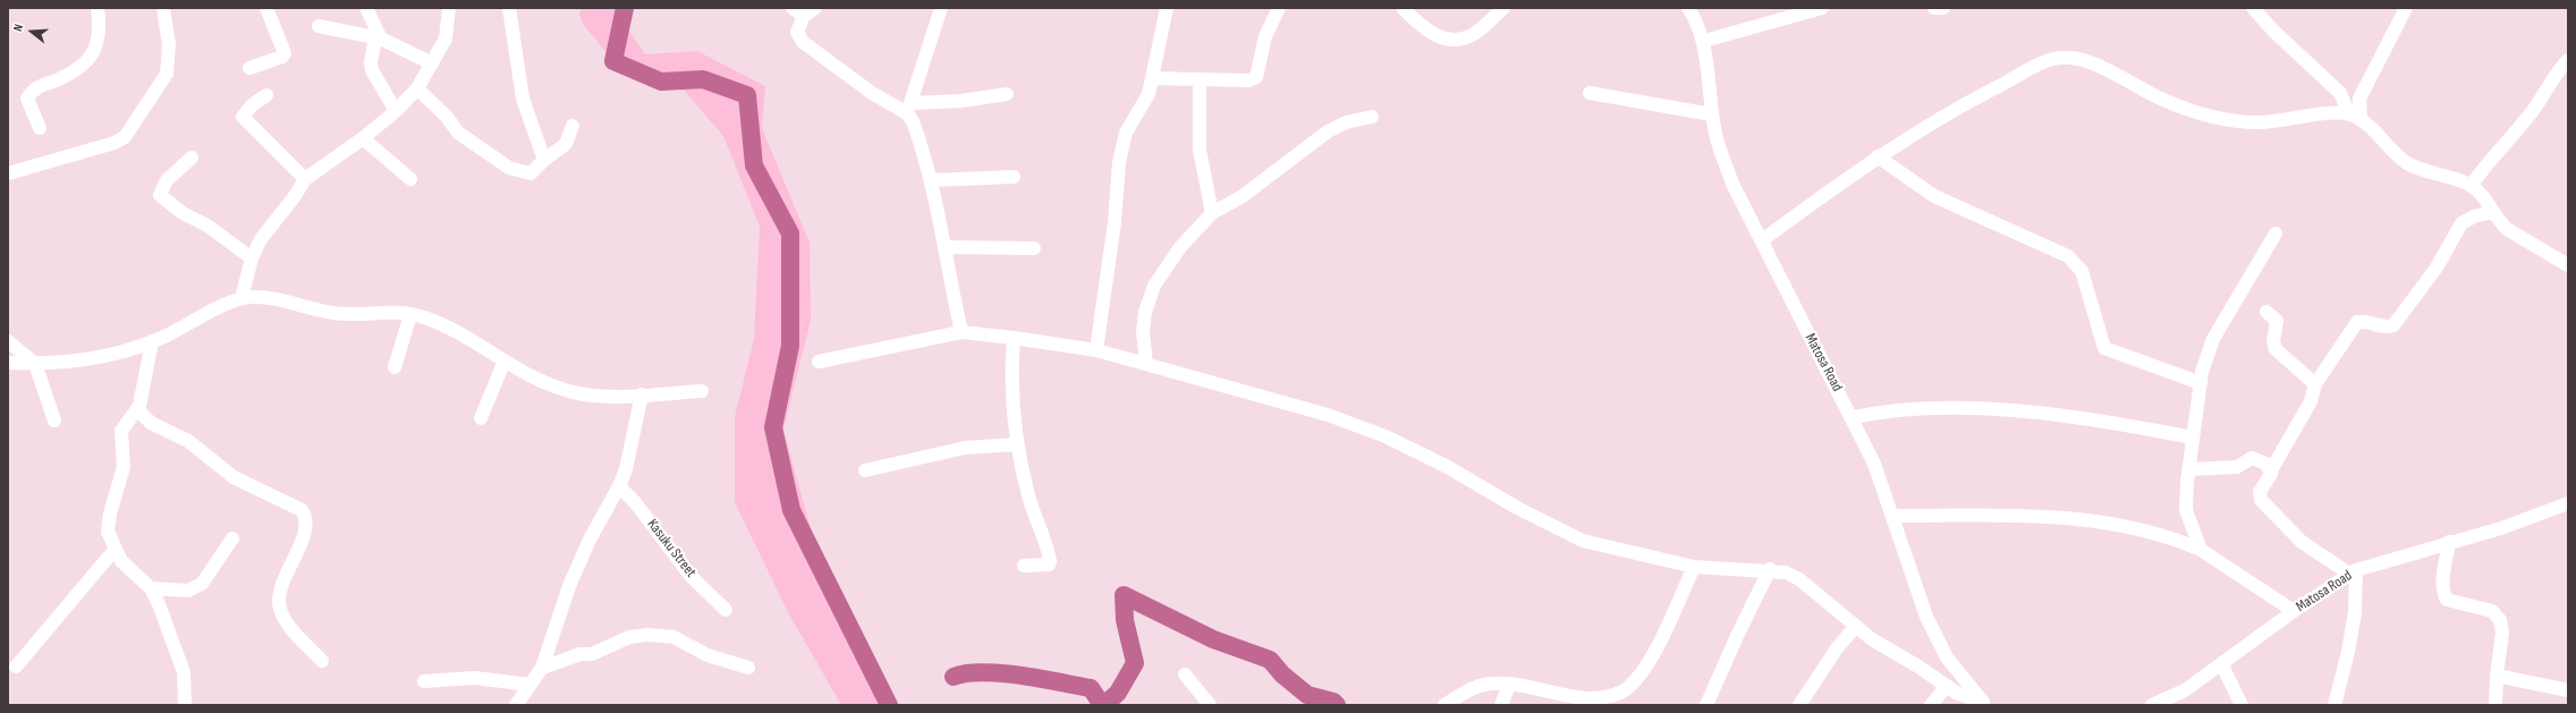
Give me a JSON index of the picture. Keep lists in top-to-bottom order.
{
  "streets": {
    "street": ["Matosa Road", "Kasuku Street"]
  },
  "north": "left"
}
